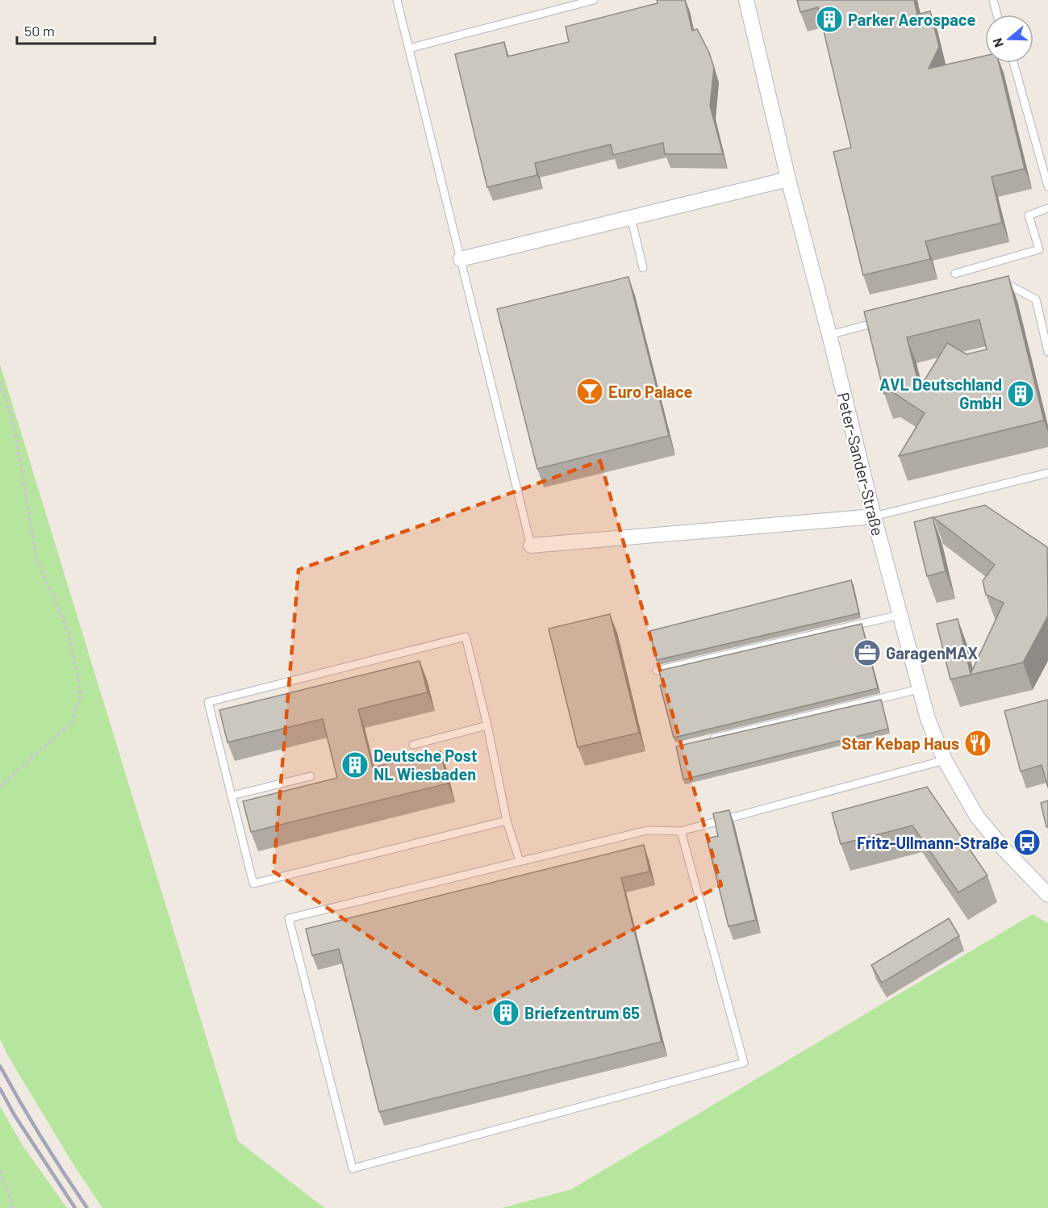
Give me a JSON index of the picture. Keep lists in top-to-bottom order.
{
  "streets": {
    "street": ["Peter-Sander-Straße"]
  },
  "places": {
    "building": [
      "Parker Aerospace",
      "AVL Deutschland GmbH",
      "Deutsche Post NL Wiesbaden",
      "Briefzentrum 65"
    ],
    "bar": ["Euro Palace"],
    "office": ["GaragenMAX"],
    "restaurant": ["Star Kebap Haus"],
    "bus stop": ["Fritz-Ullmann-Straße"]
  },
  "scale_bar": "50 m",
  "north": "left"
}
